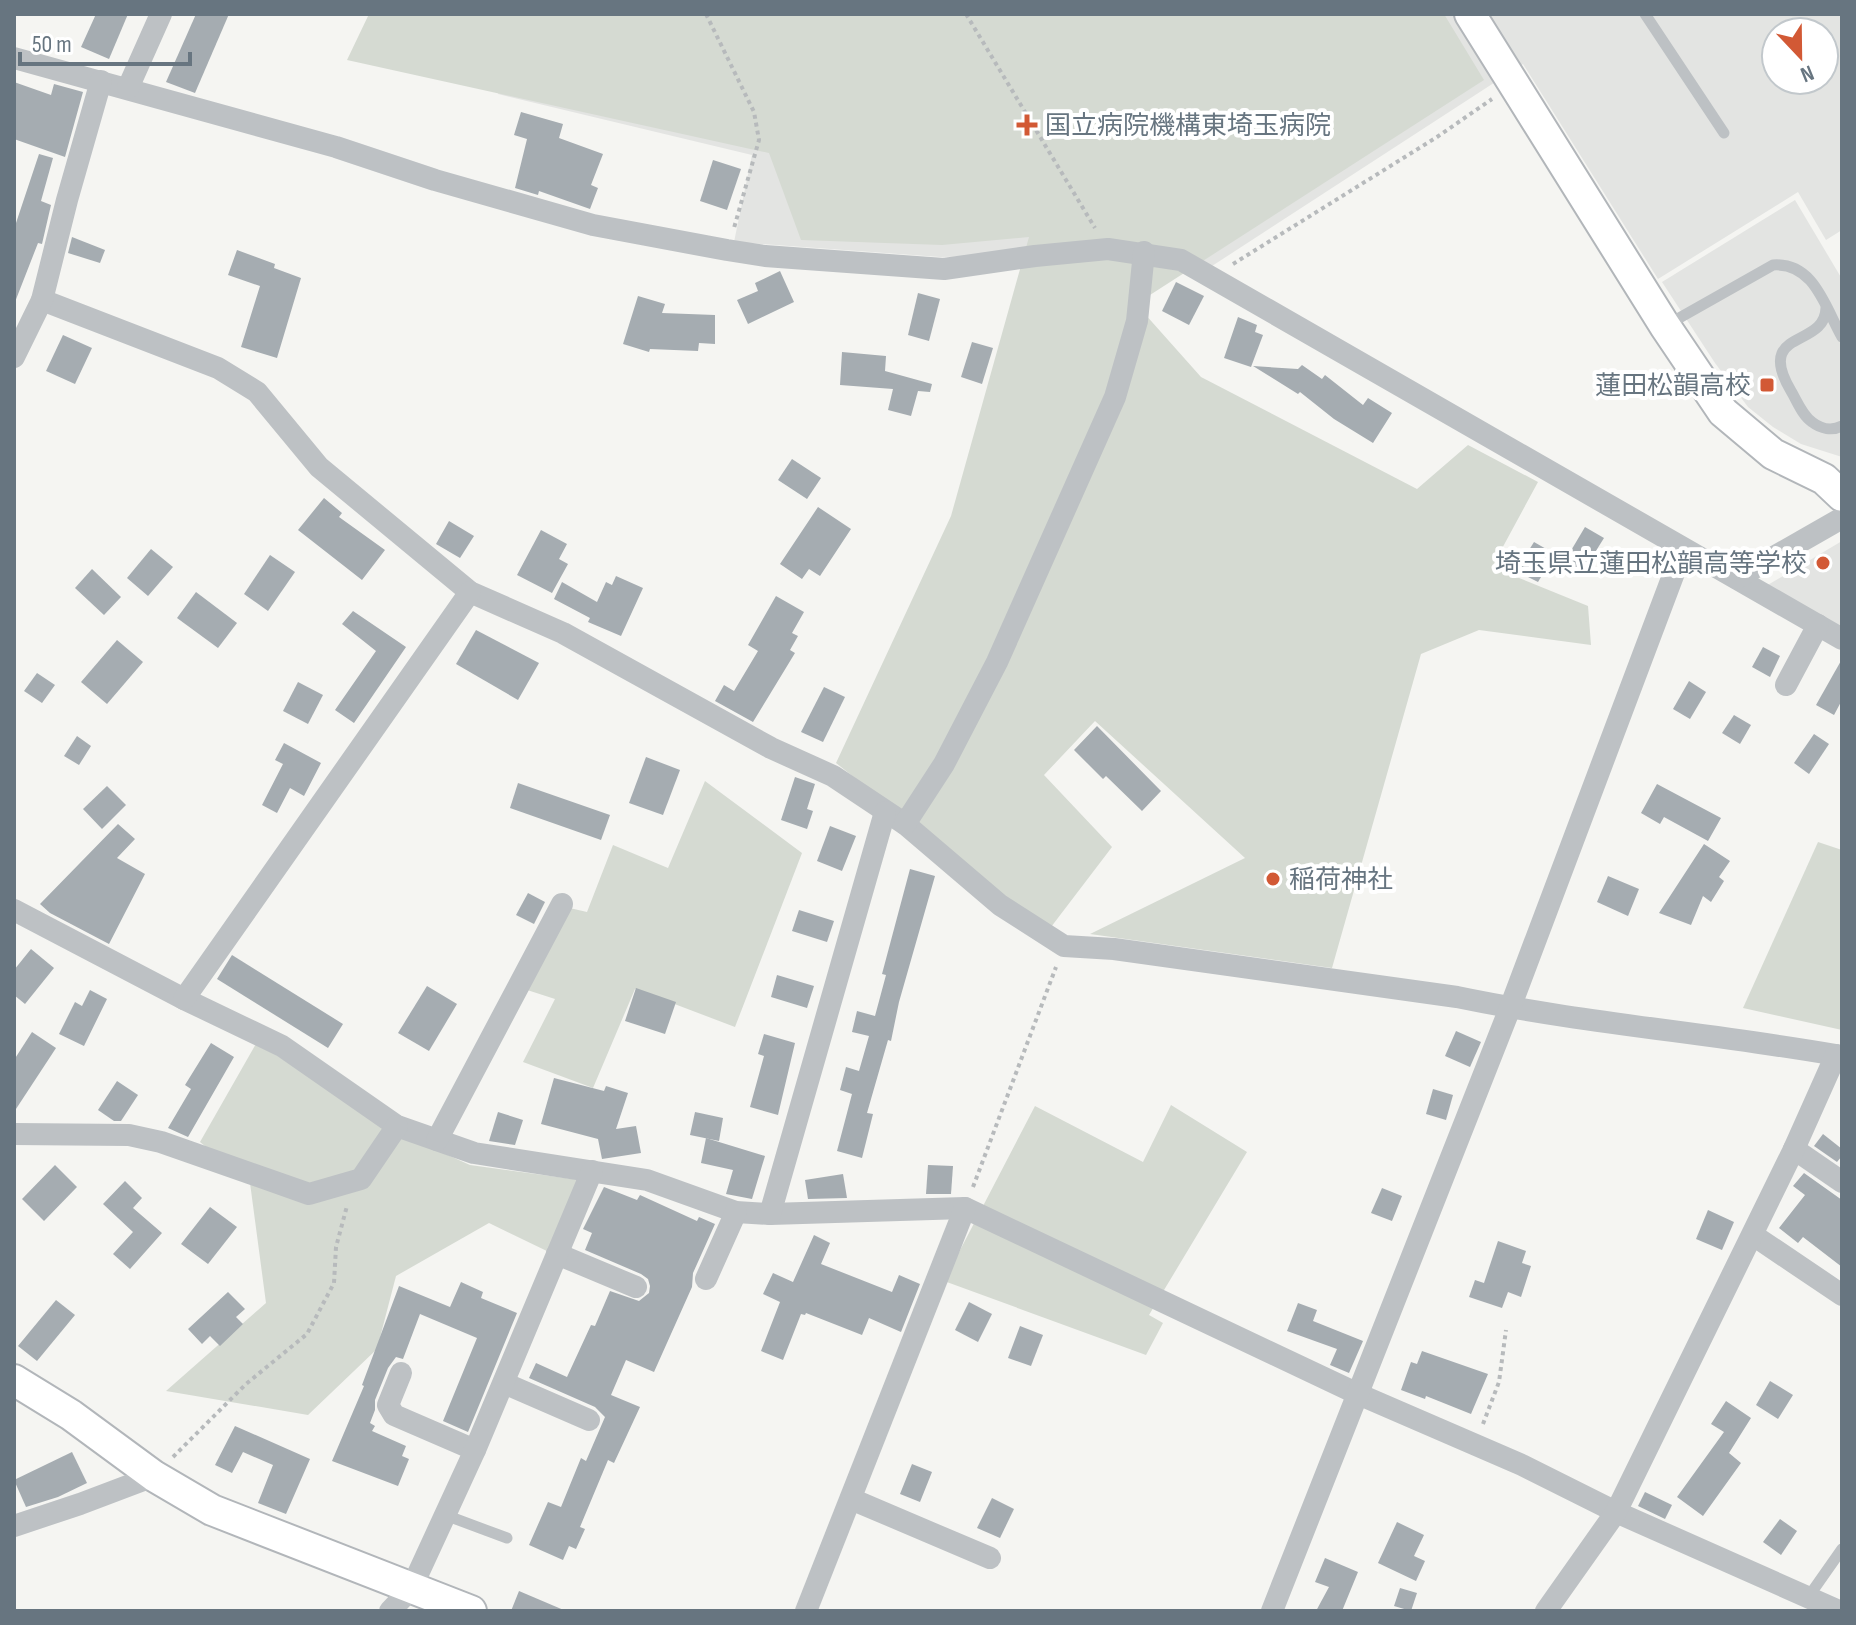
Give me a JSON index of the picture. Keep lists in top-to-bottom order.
{
  "places": {
    "health": ["国立病院機構東埼玉病院"],
    "transit": ["蓮田松韻高校"],
    "other": ["埼玉県立蓮田松韻高等学校", "稲荷神社"]
  },
  "scale_bar": "50 m",
  "north": "bottom"
}
